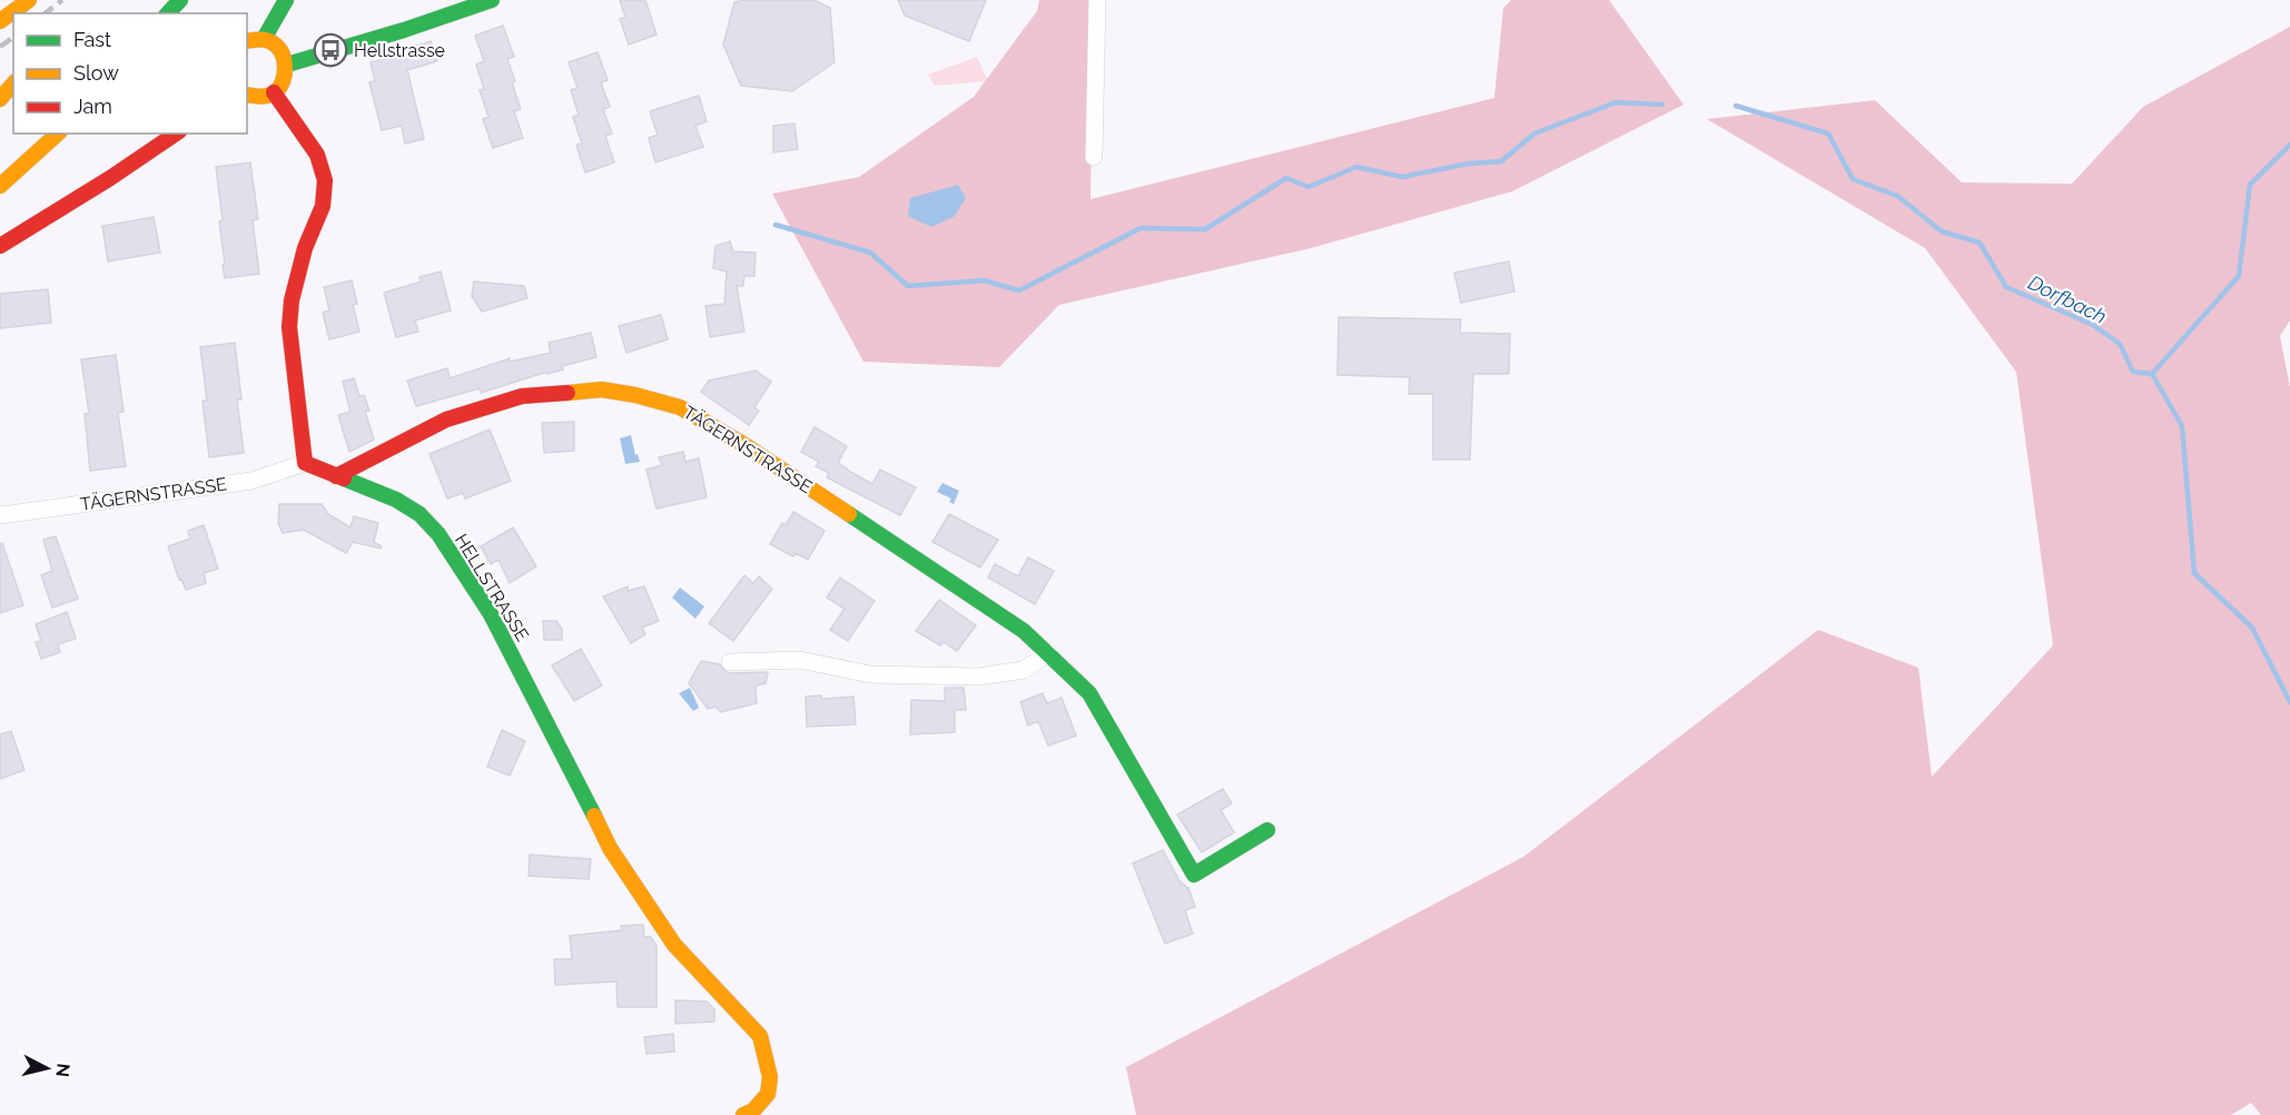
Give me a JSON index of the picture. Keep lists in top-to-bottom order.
{
  "streets": {
    "main road": ["TÄGERNSTRASSE", "HELLSTRASSE"]
  },
  "crossings": [
    ["TÄGERNSTRASSE", "HELLSTRASSE"]
  ],
  "water": ["Dorfbach"],
  "places": {
    "bus stop": ["Hellstrasse"]
  },
  "legend": ["Fast", "Slow", "Jam"],
  "north": "right"
}
